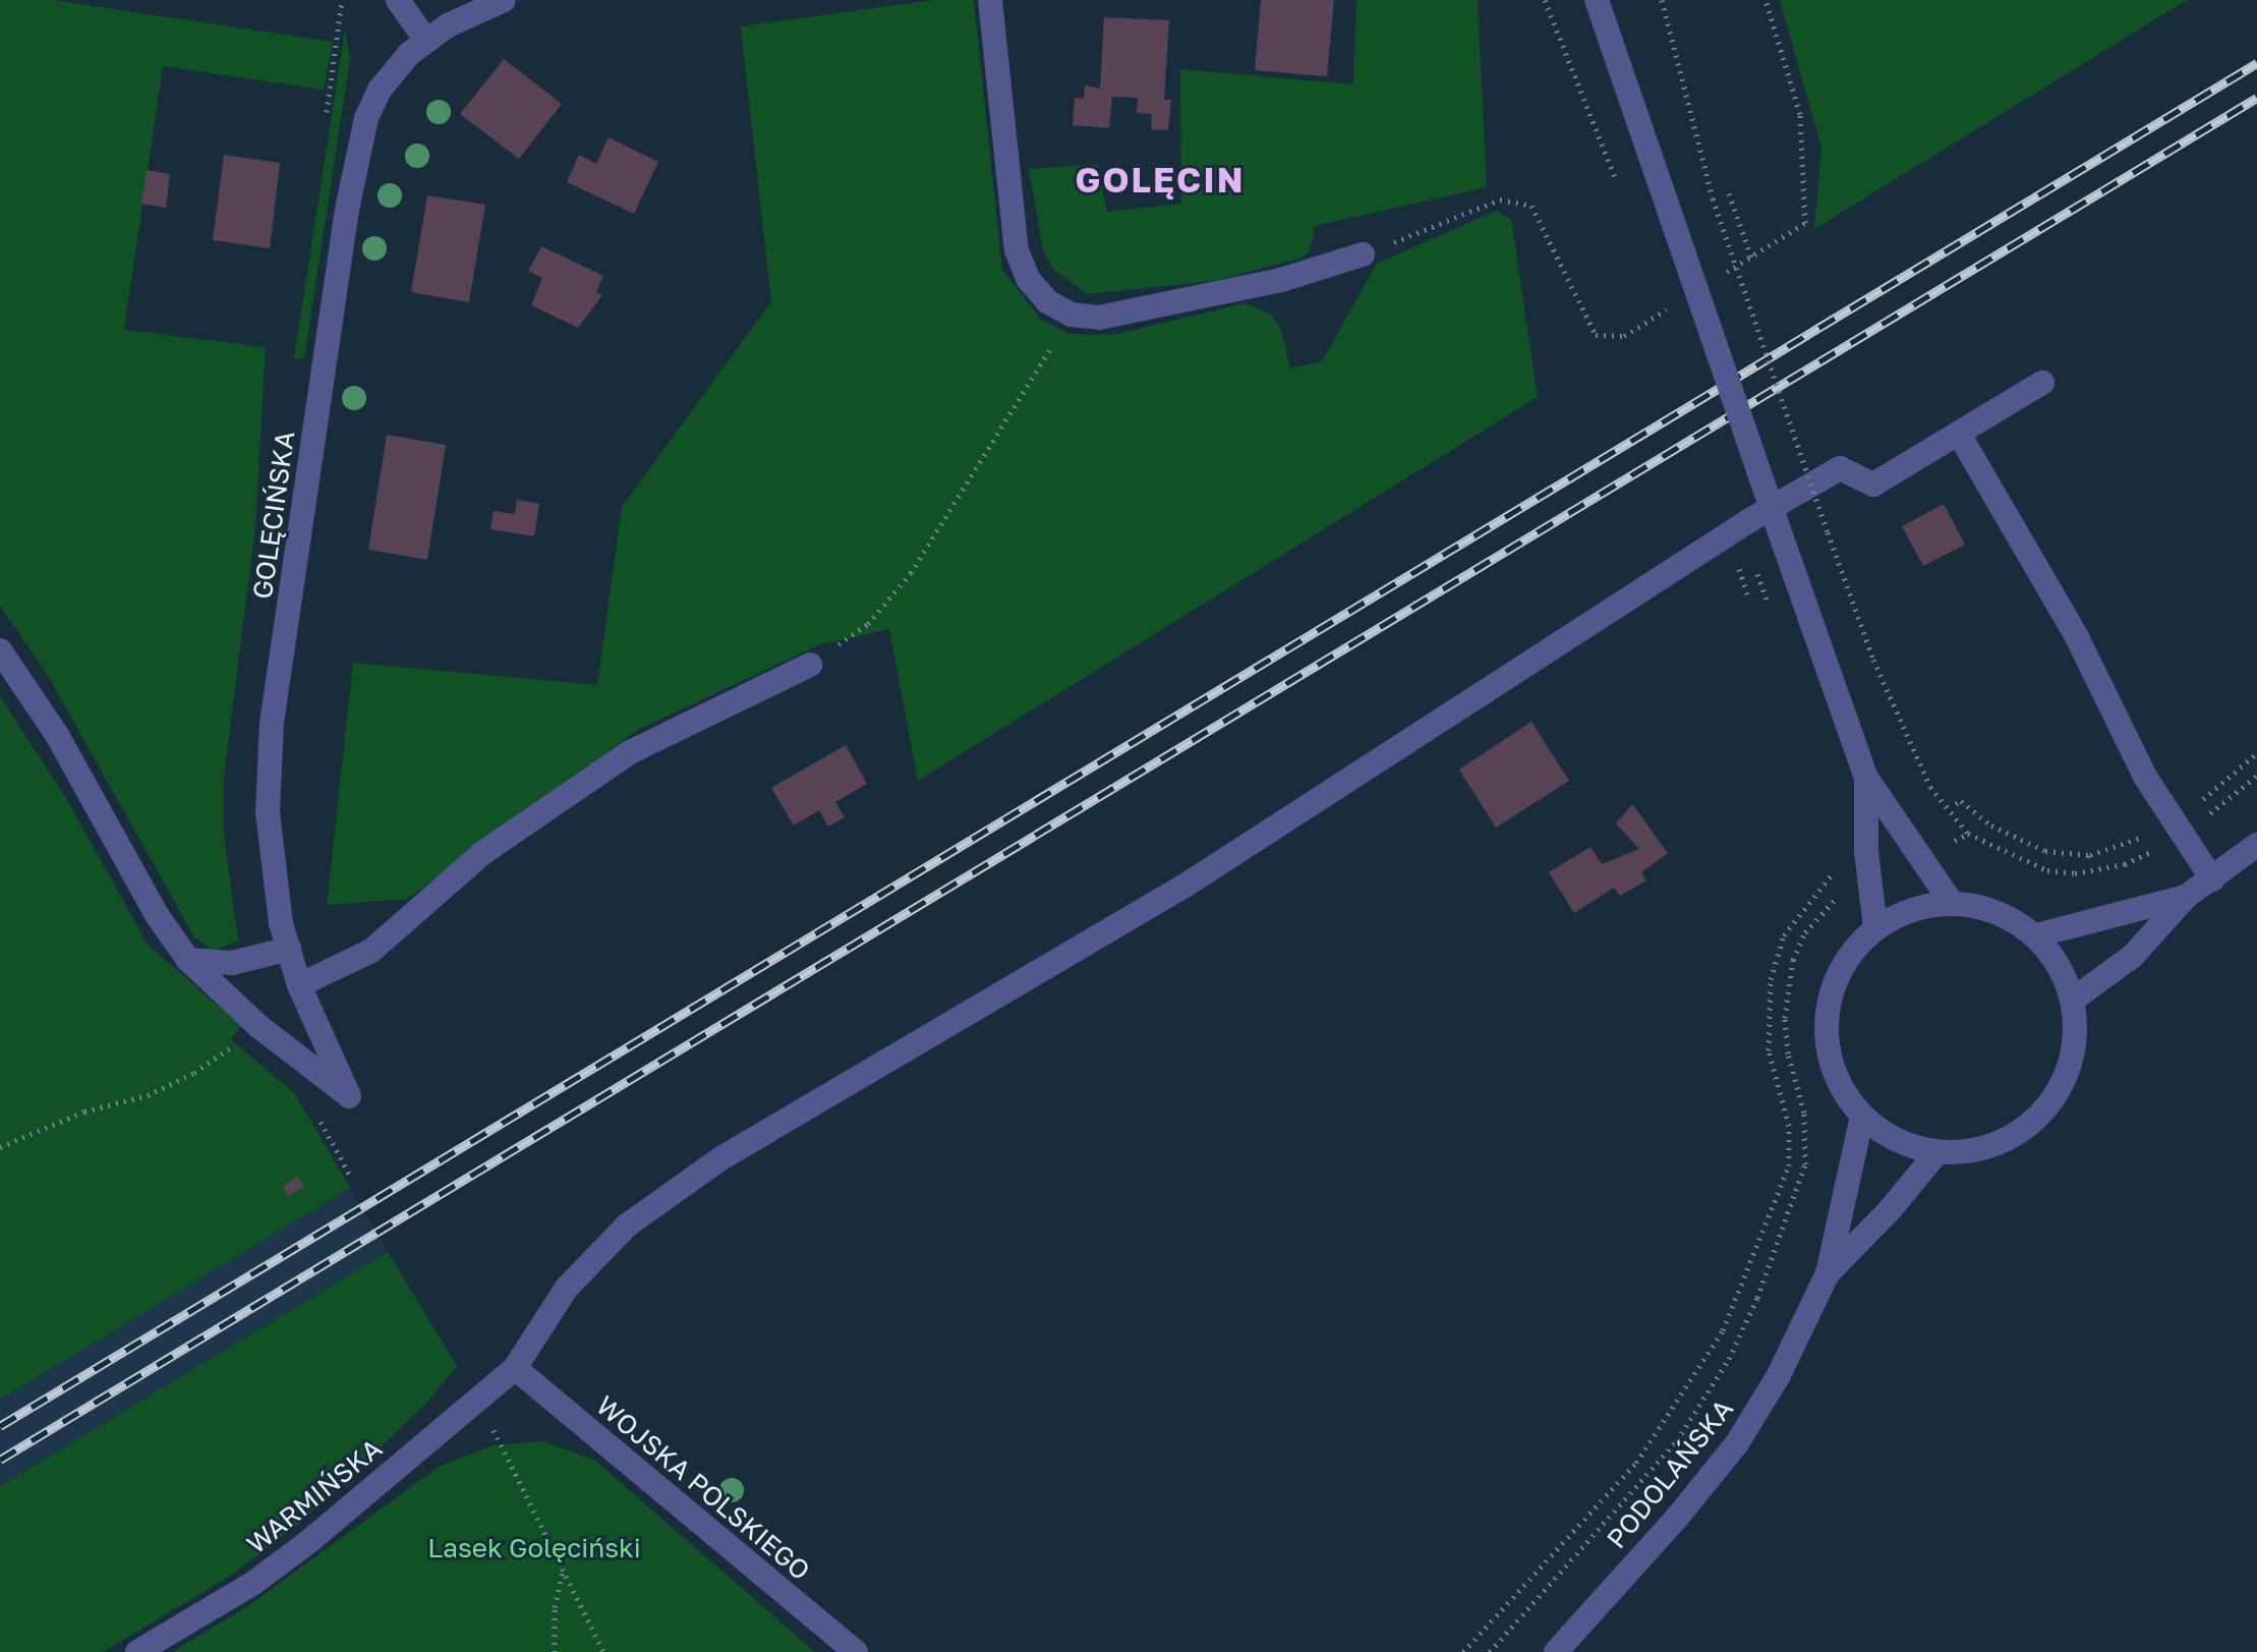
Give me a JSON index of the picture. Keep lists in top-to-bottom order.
{
  "streets": {
    "street": [
      "GOLĘCIŃSKA",
      "PODOLAŃSKA",
      "WOJSKA POLSKIEGO",
      "WARMIŃSKA"
    ]
  },
  "crossings": [
    ["WOJSKA POLSKIEGO", "WARMIŃSKA"]
  ],
  "districts": ["GOLĘCIN"],
  "parks": ["Lasek Golęciński"]
}
